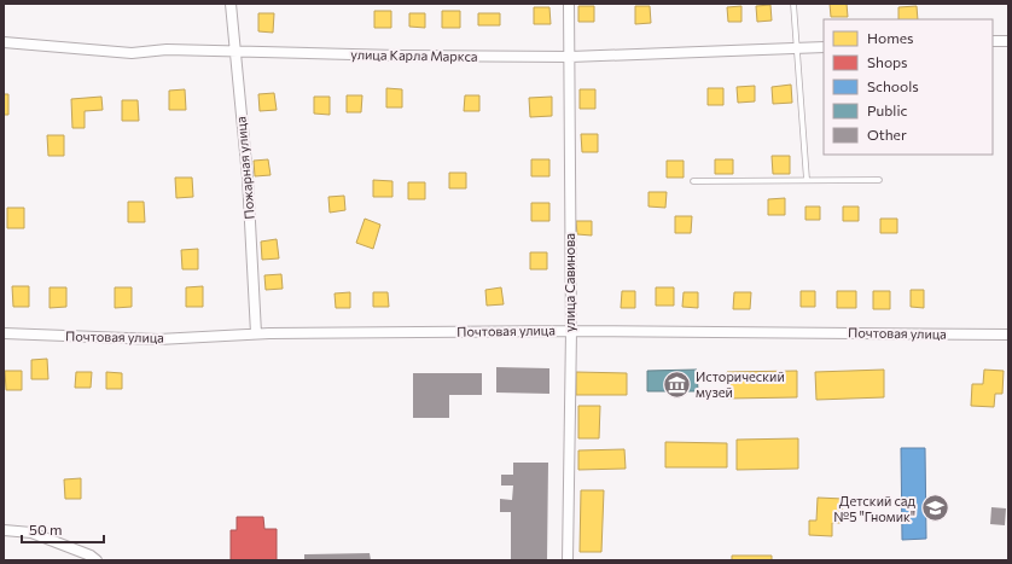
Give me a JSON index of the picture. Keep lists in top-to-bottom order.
{
  "streets": {
    "street": [
      "улица Карла Маркса",
      "Пожарная улица",
      "улица Савинова",
      "Почтовая улица"
    ]
  },
  "crossings": [
    ["улица Карла Маркса", "Пожарная улица"],
    ["улица Карла Маркса", "улица Савинова"],
    ["Пожарная улица", "Почтовая улица"],
    ["улица Савинова", "Почтовая улица"]
  ],
  "places": {
    "museum": ["Исторический музей"],
    "school or university": ["Детский сад №5 \"Гномик\""]
  },
  "legend": [
    "Homes",
    "Shops",
    "Schools",
    "Public",
    "Other"
  ],
  "scale_bar": "50 m"
}
